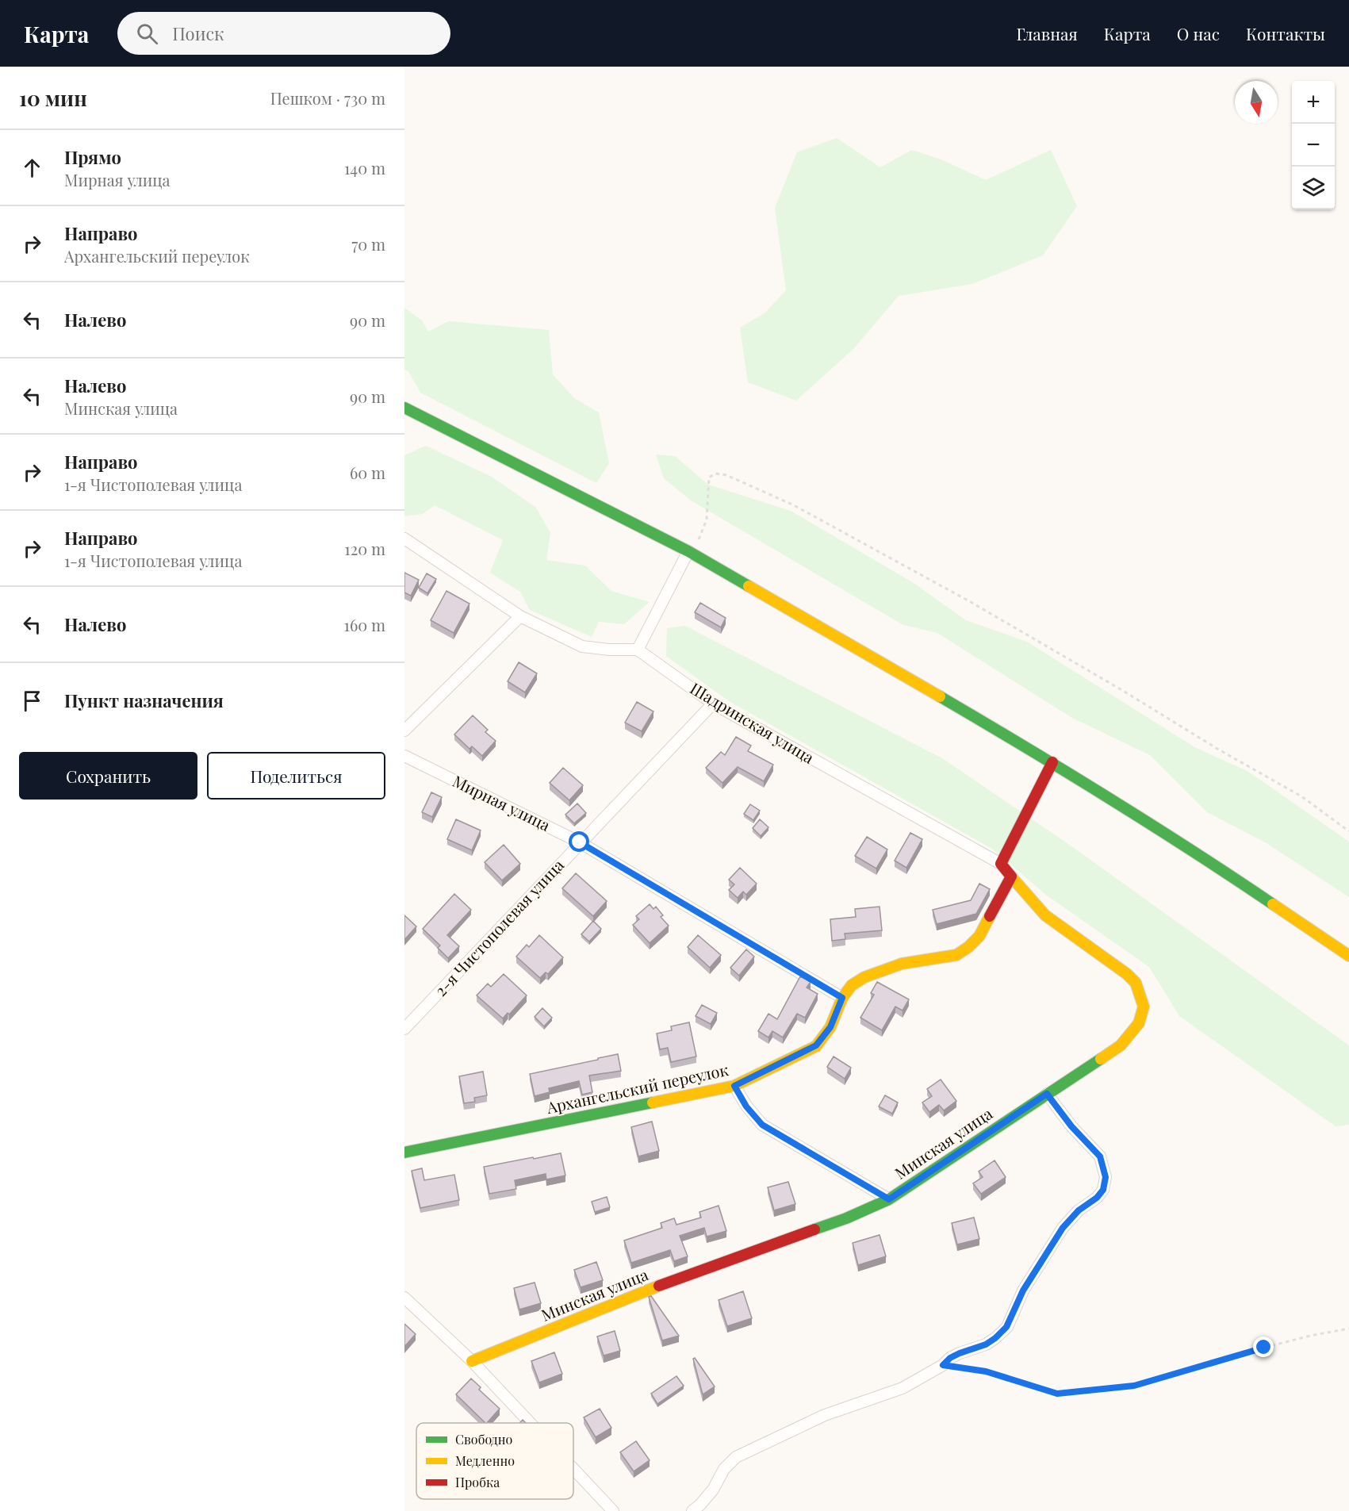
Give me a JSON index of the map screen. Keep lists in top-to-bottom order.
{
  "streets": {
    "street": [
      "Шадринская улица",
      "Мирная улица",
      "2-я Чистополевая улица",
      "Архангельский переулок",
      "Минская улица"
    ]
  },
  "crossings": [
    ["Шадринская улица", "2-я Чистополевая улица"],
    ["Шадринская улица", "Минская улица"],
    ["Мирная улица", "2-я Чистополевая улица"],
    ["Мирная улица", "Архангельский переулок"]
  ],
  "legend": ["Свободно", "Медленно", "Пробка"],
  "north": "bottom",
  "page": {
    "header": "Карта",
    "search": "Поиск",
    "nav": [
      "Главная",
      "Карта",
      "О нас",
      "Контакты"
    ],
    "heading": ["10 мин", "Пешком · 730 m"],
    "map_buttons": ["+", "−"],
    "list": [
      ["Прямо", "Мирная улица", "140 m"],
      ["Направо", "Архангельский переулок", "70 m"],
      ["Налево", "90 m"],
      ["Налево", "Минская улица", "90 m"],
      ["Направо", "1-я Чистополевая улица", "60 m"],
      ["Направо", "1-я Чистополевая улица", "120 m"],
      ["Налево", "160 m"],
      "Пункт назначения"
    ],
    "buttons": ["Сохранить", "Поделиться"]
  }
}
